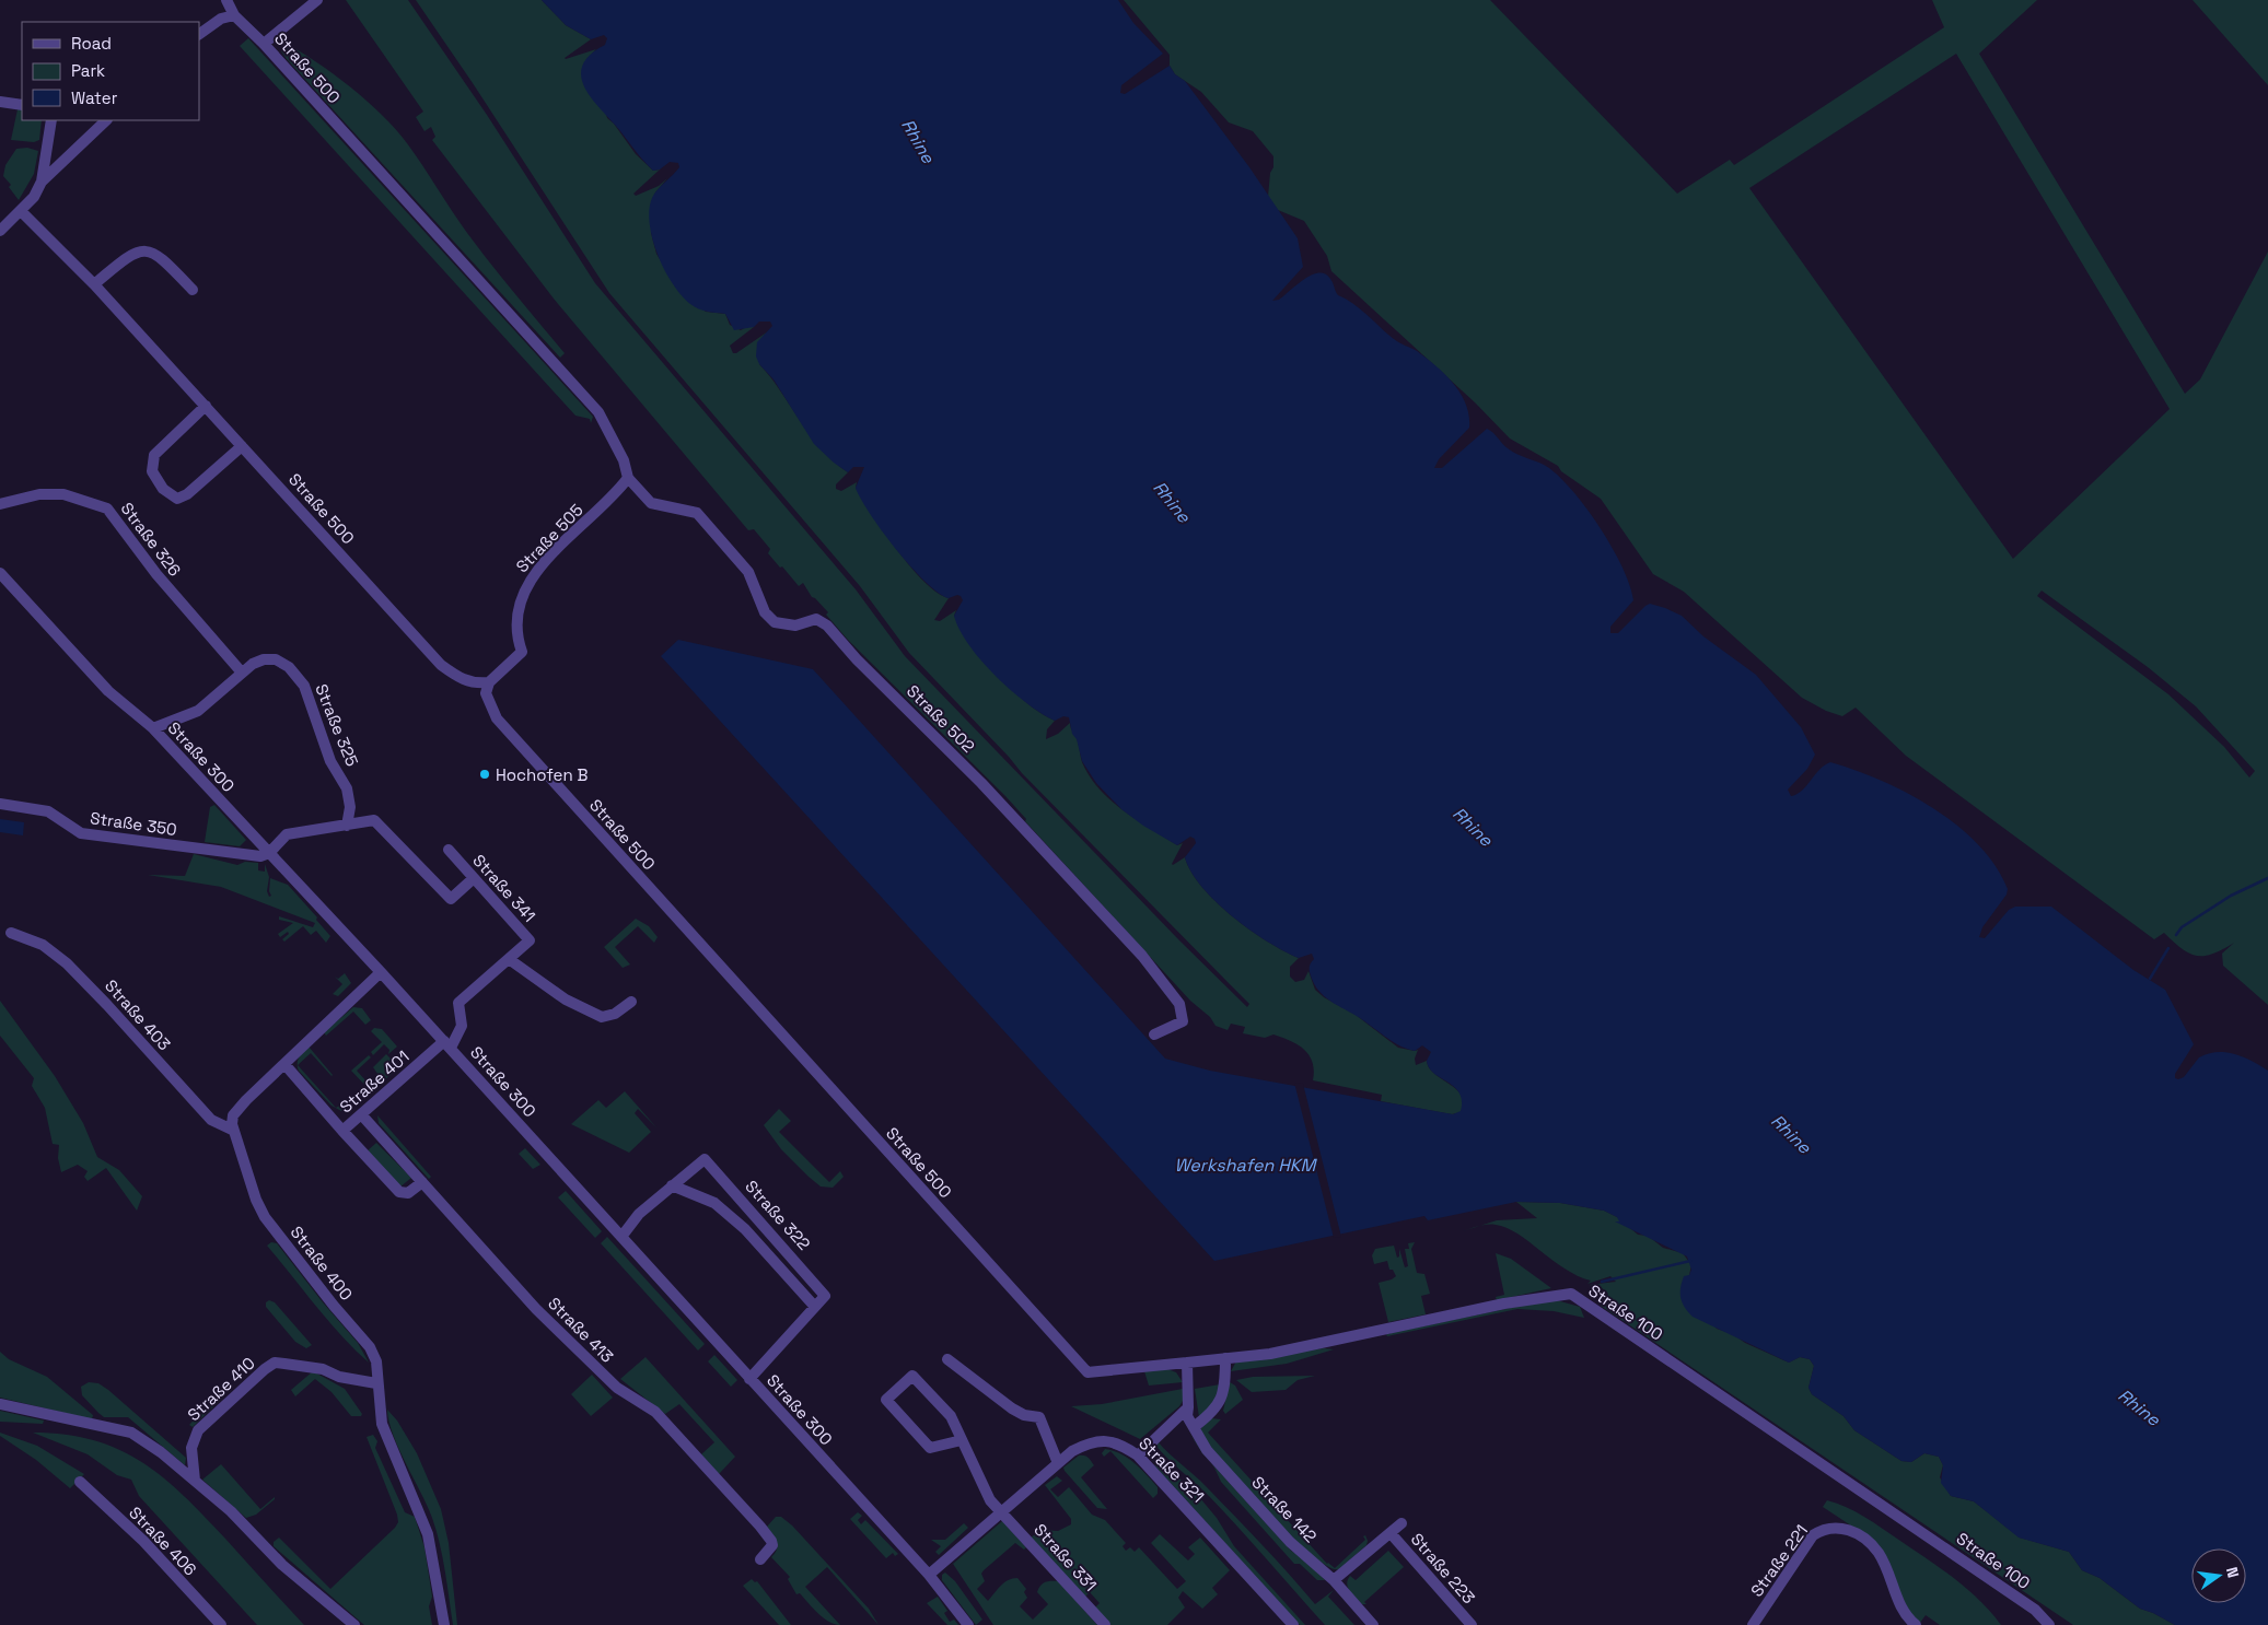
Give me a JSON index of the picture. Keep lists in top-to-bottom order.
{
  "streets": {
    "street": [
      "Straße 500",
      "Straße 505",
      "Straße 326",
      "Straße 502",
      "Straße 325",
      "Straße 300",
      "Straße 350",
      "Straße 341",
      "Straße 403",
      "Straße 401",
      "Straße 322",
      "Straße 400",
      "Straße 100",
      "Straße 413",
      "Straße 410",
      "Straße 321",
      "Straße 142",
      "Straße 406",
      "Straße 331",
      "Straße 221",
      "Straße 223"
    ]
  },
  "crossings": [
    ["Straße 500", "Straße 505"],
    ["Straße 500", "Straße 502"],
    ["Straße 500", "Straße 100"],
    ["Straße 505", "Straße 502"],
    ["Straße 326", "Straße 325"],
    ["Straße 325", "Straße 300"],
    ["Straße 300", "Straße 350"],
    ["Straße 300", "Straße 341"],
    ["Straße 300", "Straße 401"],
    ["Straße 300", "Straße 322"],
    ["Straße 300", "Straße 321"],
    ["Straße 341", "Straße 401"],
    ["Straße 403", "Straße 400"],
    ["Straße 401", "Straße 413"],
    ["Straße 400", "Straße 410"],
    ["Straße 321", "Straße 331"]
  ],
  "water": ["Rhine", "Werkshafen HKM"],
  "places": ["Hochofen B"],
  "legend": ["Road", "Park", "Water"],
  "north": "right"
}
